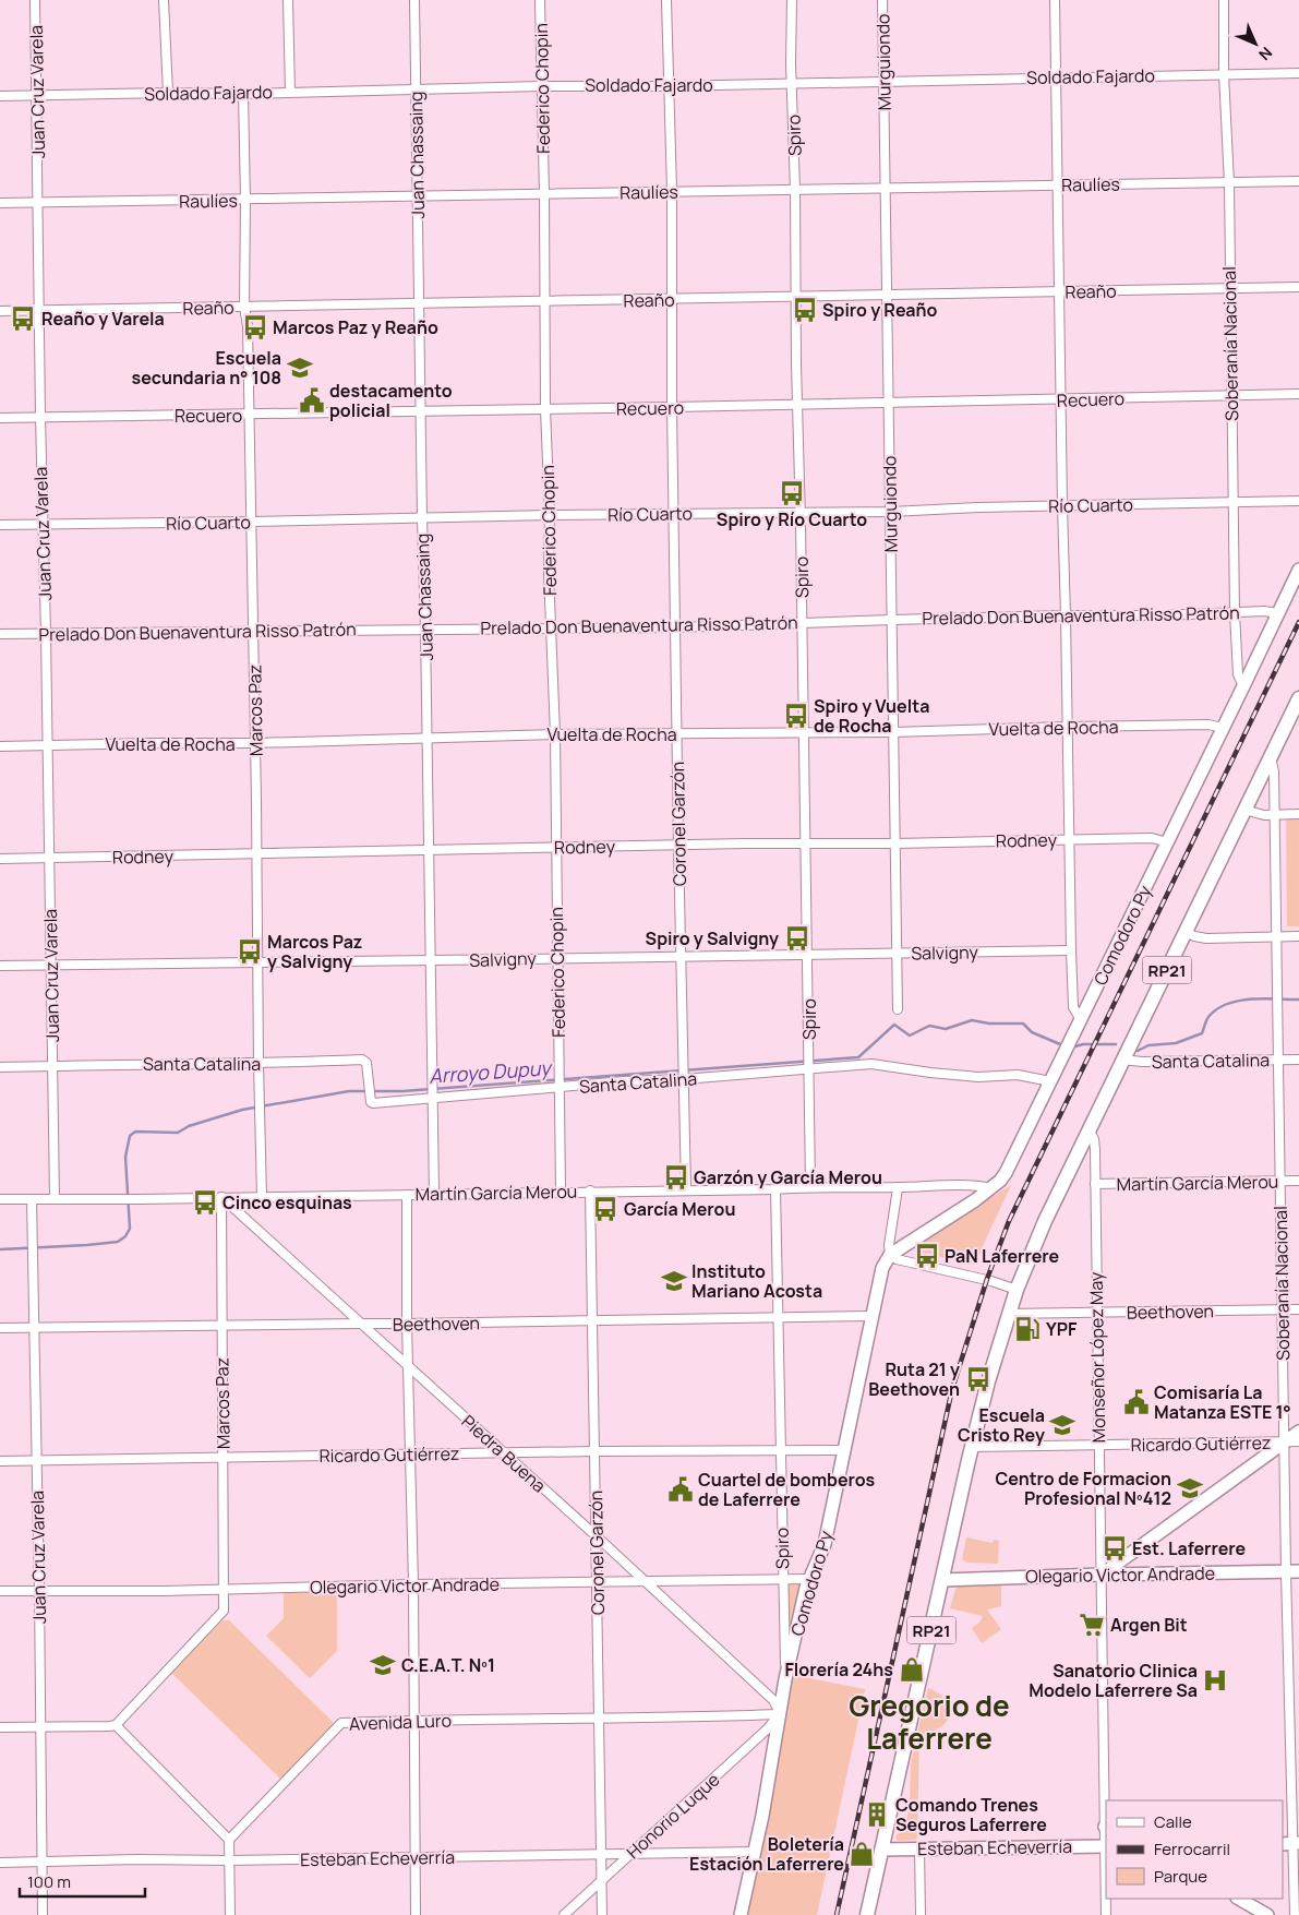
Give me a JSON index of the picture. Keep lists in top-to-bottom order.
{
  "streets": {
    "main road": [
      "Comodoro Py",
      "RP21",
      "Olegario Victor Andrade",
      "Esteban Echeverría"
    ],
    "street": [
      "Murguiondo",
      "Soldado Fajardo",
      "Federico Chopin",
      "Juan Cruz Varela",
      "Spiro",
      "Juan Chassaing",
      "Raulíes",
      "Reaño",
      "Soberanía Nacional",
      "Recuero",
      "Río Cuarto",
      "Prelado Don Buenaventura Risso Patrón",
      "Marcos Paz",
      "Vuelta de Rocha",
      "Coronel Garzón",
      "Rodney",
      "Salvigny",
      "Santa Catalina",
      "Martín García Merou",
      "Beethoven",
      "Monseñor López May",
      "Ricardo Gutiérrez",
      "Piedra Buena",
      "Avenida Luro",
      "Honorio Luque"
    ]
  },
  "crossings": [
    ["Murguiondo", "Soldado Fajardo"],
    ["Murguiondo", "Raulíes"],
    ["Murguiondo", "Reaño"],
    ["Murguiondo", "Recuero"],
    ["Murguiondo", "Río Cuarto"],
    ["Murguiondo", "Prelado Don Buenaventura Risso Patrón"],
    ["Murguiondo", "Vuelta de Rocha"],
    ["Murguiondo", "Rodney"],
    ["Murguiondo", "Salvigny"],
    ["Soldado Fajardo", "Federico Chopin"],
    ["Soldado Fajardo", "Juan Cruz Varela"],
    ["Soldado Fajardo", "Spiro"],
    ["Soldado Fajardo", "Juan Chassaing"],
    ["Soldado Fajardo", "Soberanía Nacional"],
    ["Soldado Fajardo", "Marcos Paz"],
    ["Soldado Fajardo", "Coronel Garzón"],
    ["Federico Chopin", "Raulíes"],
    ["Federico Chopin", "Reaño"],
    ["Federico Chopin", "Recuero"],
    ["Federico Chopin", "Río Cuarto"],
    ["Federico Chopin", "Prelado Don Buenaventura Risso Patrón"],
    ["Federico Chopin", "Vuelta de Rocha"],
    ["Federico Chopin", "Rodney"],
    ["Federico Chopin", "Salvigny"],
    ["Federico Chopin", "Santa Catalina"],
    ["Federico Chopin", "Martín García Merou"],
    ["Juan Cruz Varela", "Raulíes"],
    ["Juan Cruz Varela", "Reaño"],
    ["Juan Cruz Varela", "Recuero"],
    ["Juan Cruz Varela", "Río Cuarto"],
    ["Juan Cruz Varela", "Prelado Don Buenaventura Risso Patrón"],
    ["Juan Cruz Varela", "Vuelta de Rocha"],
    ["Juan Cruz Varela", "Rodney"],
    ["Juan Cruz Varela", "Salvigny"],
    ["Juan Cruz Varela", "Santa Catalina"],
    ["Juan Cruz Varela", "Martín García Merou"],
    ["Juan Cruz Varela", "Beethoven"],
    ["Juan Cruz Varela", "Ricardo Gutiérrez"],
    ["Juan Cruz Varela", "Olegario Victor Andrade"],
    ["Juan Cruz Varela", "Esteban Echeverría"],
    ["Spiro", "Raulíes"],
    ["Spiro", "Reaño"],
    ["Spiro", "Recuero"],
    ["Spiro", "Río Cuarto"],
    ["Spiro", "Prelado Don Buenaventura Risso Patrón"],
    ["Spiro", "Vuelta de Rocha"],
    ["Spiro", "Rodney"],
    ["Spiro", "Comodoro Py"],
    ["Spiro", "Salvigny"],
    ["Spiro", "Santa Catalina"],
    ["Spiro", "Martín García Merou"],
    ["Spiro", "Beethoven"],
    ["Spiro", "Ricardo Gutiérrez"],
    ["Spiro", "Olegario Victor Andrade"],
    ["Juan Chassaing", "Raulíes"],
    ["Juan Chassaing", "Reaño"],
    ["Juan Chassaing", "Recuero"],
    ["Juan Chassaing", "Río Cuarto"],
    ["Juan Chassaing", "Prelado Don Buenaventura Risso Patrón"],
    ["Juan Chassaing", "Vuelta de Rocha"],
    ["Juan Chassaing", "Rodney"],
    ["Juan Chassaing", "Salvigny"],
    ["Juan Chassaing", "Santa Catalina"],
    ["Juan Chassaing", "Martín García Merou"],
    ["Raulíes", "Soberanía Nacional"],
    ["Raulíes", "Marcos Paz"],
    ["Raulíes", "Coronel Garzón"],
    ["Reaño", "Soberanía Nacional"],
    ["Reaño", "Marcos Paz"],
    ["Reaño", "Coronel Garzón"],
    ["Soberanía Nacional", "Recuero"],
    ["Soberanía Nacional", "Río Cuarto"],
    ["Soberanía Nacional", "Prelado Don Buenaventura Risso Patrón"],
    ["Soberanía Nacional", "Comodoro Py"],
    ["Soberanía Nacional", "Santa Catalina"],
    ["Soberanía Nacional", "Martín García Merou"],
    ["Soberanía Nacional", "Beethoven"],
    ["Soberanía Nacional", "Ricardo Gutiérrez"],
    ["Soberanía Nacional", "Olegario Victor Andrade"],
    ["Recuero", "Marcos Paz"],
    ["Recuero", "Coronel Garzón"],
    ["Río Cuarto", "Marcos Paz"],
    ["Río Cuarto", "Coronel Garzón"],
    ["Prelado Don Buenaventura Risso Patrón", "Marcos Paz"],
    ["Prelado Don Buenaventura Risso Patrón", "Coronel Garzón"],
    ["Prelado Don Buenaventura Risso Patrón", "Comodoro Py"],
    ["Marcos Paz", "Vuelta de Rocha"],
    ["Marcos Paz", "Rodney"],
    ["Marcos Paz", "Salvigny"],
    ["Marcos Paz", "Santa Catalina"],
    ["Marcos Paz", "Martín García Merou"],
    ["Marcos Paz", "Beethoven"],
    ["Marcos Paz", "Ricardo Gutiérrez"],
    ["Marcos Paz", "Piedra Buena"],
    ["Marcos Paz", "Olegario Victor Andrade"],
    ["Vuelta de Rocha", "Coronel Garzón"],
    ["Vuelta de Rocha", "Comodoro Py"],
    ["Coronel Garzón", "Rodney"],
    ["Coronel Garzón", "Salvigny"],
    ["Coronel Garzón", "Santa Catalina"],
    ["Coronel Garzón", "Martín García Merou"],
    ["Coronel Garzón", "Beethoven"],
    ["Coronel Garzón", "Ricardo Gutiérrez"],
    ["Coronel Garzón", "Piedra Buena"],
    ["Coronel Garzón", "Olegario Victor Andrade"],
    ["Coronel Garzón", "Avenida Luro"],
    ["Coronel Garzón", "Honorio Luque"],
    ["Coronel Garzón", "Esteban Echeverría"],
    ["Rodney", "Comodoro Py"],
    ["Comodoro Py", "Santa Catalina"],
    ["Comodoro Py", "Martín García Merou"],
    ["Comodoro Py", "Beethoven"],
    ["Comodoro Py", "Ricardo Gutiérrez"],
    ["Comodoro Py", "Piedra Buena"],
    ["Comodoro Py", "Olegario Victor Andrade"],
    ["Comodoro Py", "Avenida Luro"],
    ["Comodoro Py", "Honorio Luque"],
    ["Comodoro Py", "Esteban Echeverría"],
    ["RP21", "Santa Catalina"],
    ["RP21", "Beethoven"],
    ["RP21", "Monseñor López May"],
    ["RP21", "Ricardo Gutiérrez"],
    ["RP21", "Olegario Victor Andrade"],
    ["RP21", "Esteban Echeverría"],
    ["Martín García Merou", "Monseñor López May"],
    ["Martín García Merou", "Piedra Buena"],
    ["Beethoven", "Monseñor López May"],
    ["Beethoven", "Piedra Buena"],
    ["Monseñor López May", "Ricardo Gutiérrez"],
    ["Monseñor López May", "Olegario Victor Andrade"],
    ["Monseñor López May", "Esteban Echeverría"],
    ["Ricardo Gutiérrez", "Piedra Buena"],
    ["Piedra Buena", "Olegario Victor Andrade"],
    ["Piedra Buena", "Avenida Luro"],
    ["Piedra Buena", "Honorio Luque"],
    ["Avenida Luro", "Honorio Luque"],
    ["Honorio Luque", "Esteban Echeverría"]
  ],
  "districts": ["Gregorio de Laferrere"],
  "water": ["Arroyo Dupuy"],
  "places": {
    "bus stop": [
      "Spiro y Reaño",
      "Reaño y Varela",
      "Marcos Paz y Reaño",
      "Spiro y Río Cuarto",
      "Spiro y Vuelta de Rocha",
      "Spiro y Salvigny",
      "Marcos Paz y Salvigny",
      "Garzón y García Merou",
      "Cinco esquinas",
      "García Merou",
      "PaN Laferrere",
      "Ruta 21 y Beethoven",
      "Est. Laferrere"
    ],
    "school or university": [
      "Escuela secundaria n° 108",
      "Instituto Mariano Acosta",
      "Escuela Cristo Rey",
      "Centro de Formacion Profesional Nº412",
      "C.E.A.T. Nº1"
    ],
    "public building": ["destacamento policial", "Comisaría La Matanza ESTE 1°", "Cuartel de bomberos de Laferrere"],
    "fuel station": ["YPF"],
    "supermarket": ["Argen Bit"],
    "shop": ["Florería 24hs", "Boletería Estación Laferrere"],
    "hospital": ["Sanatorio Clinica Modelo Laferrere Sa"],
    "building": ["Comando Trenes Seguros Laferrere"]
  },
  "legend": ["Calle", "Ferrocarril", "Parque"],
  "scale_bar": "100 m",
  "north": "bottom right"
}
